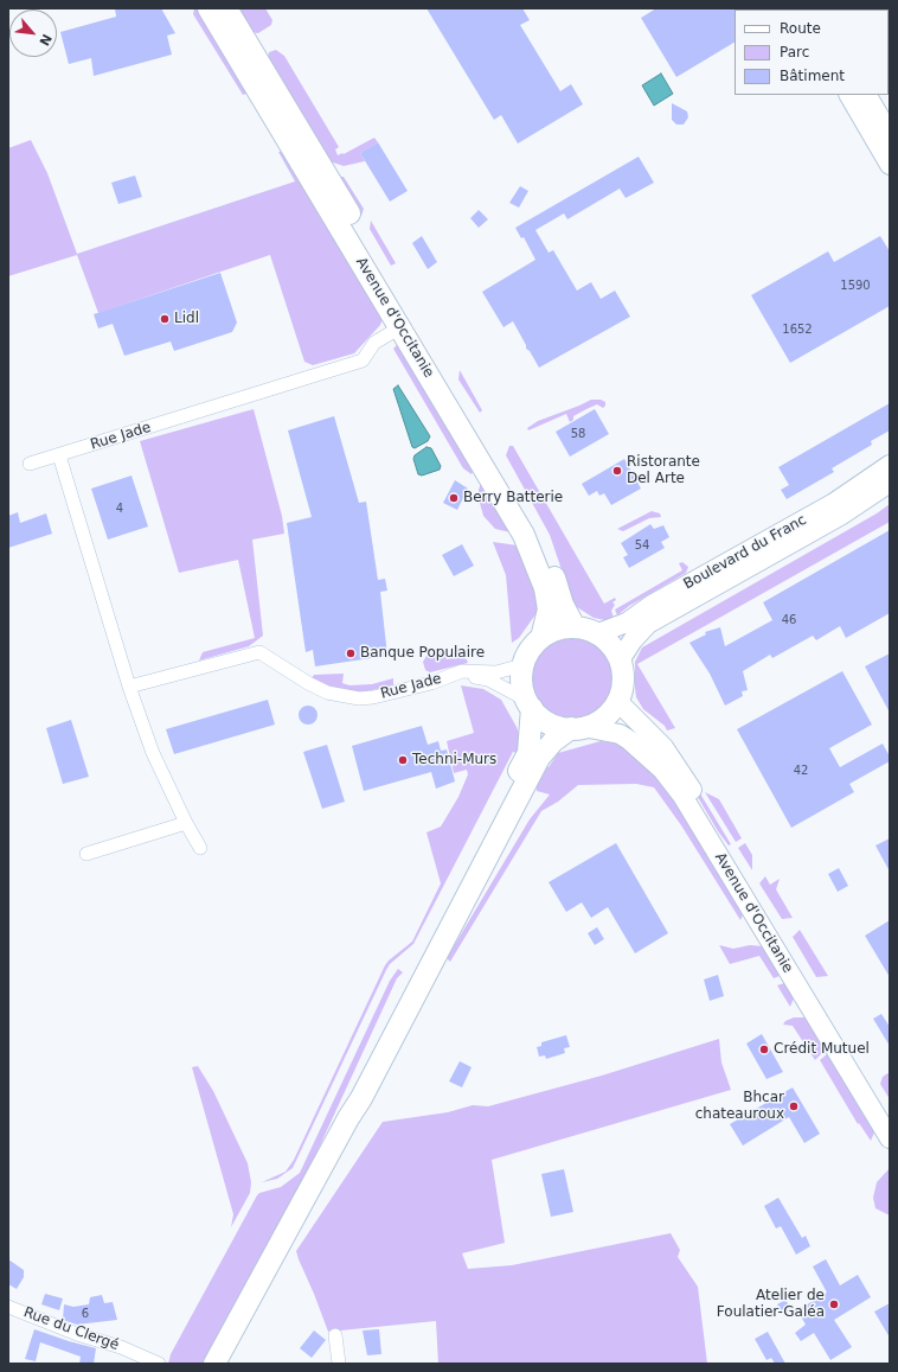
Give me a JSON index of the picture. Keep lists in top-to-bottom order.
{
  "streets": {
    "main road": ["Avenue d'Occitanie", "Boulevard du Franc"],
    "street": ["Rue Jade", "Rue du Clergé"]
  },
  "crossings": [
    ["Avenue d'Occitanie", "Rue Jade"],
    ["Avenue d'Occitanie", "Boulevard du Franc"],
    ["Rue Jade", "Boulevard du Franc"]
  ],
  "places": [
    "Lidl",
    "Ristorante Del Arte",
    "Berry Batterie",
    "Banque Populaire",
    "Techni-Murs",
    "Crédit Mutuel",
    "Bhcar chateauroux",
    "Atelier de Foulatier-Galéa"
  ],
  "house_numbers": [
    "1590",
    "1652",
    "58",
    "4",
    "54",
    "46",
    "42",
    "6"
  ],
  "legend": ["Route", "Parc", "Bâtiment"],
  "north": "bottom right"
}
